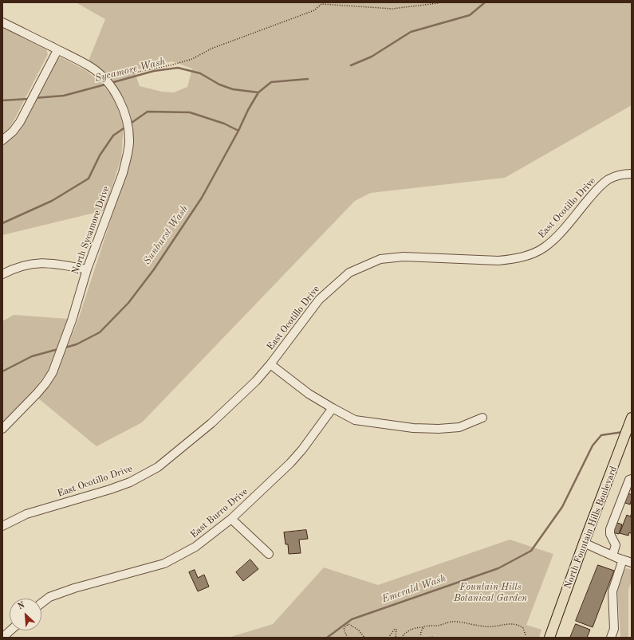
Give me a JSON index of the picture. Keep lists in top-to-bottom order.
{
  "streets": {
    "main road": ["North Fountain Hills Boulevard"],
    "street": ["East Ocotillo Drive", "North Sycamore Drive", "East Burro Drive"]
  },
  "water": ["Sycamore Wash", "Sunburst Wash", "Emerald Wash"],
  "parks": ["Fountain Hills Botanical Garden"],
  "north": "top left"
}
